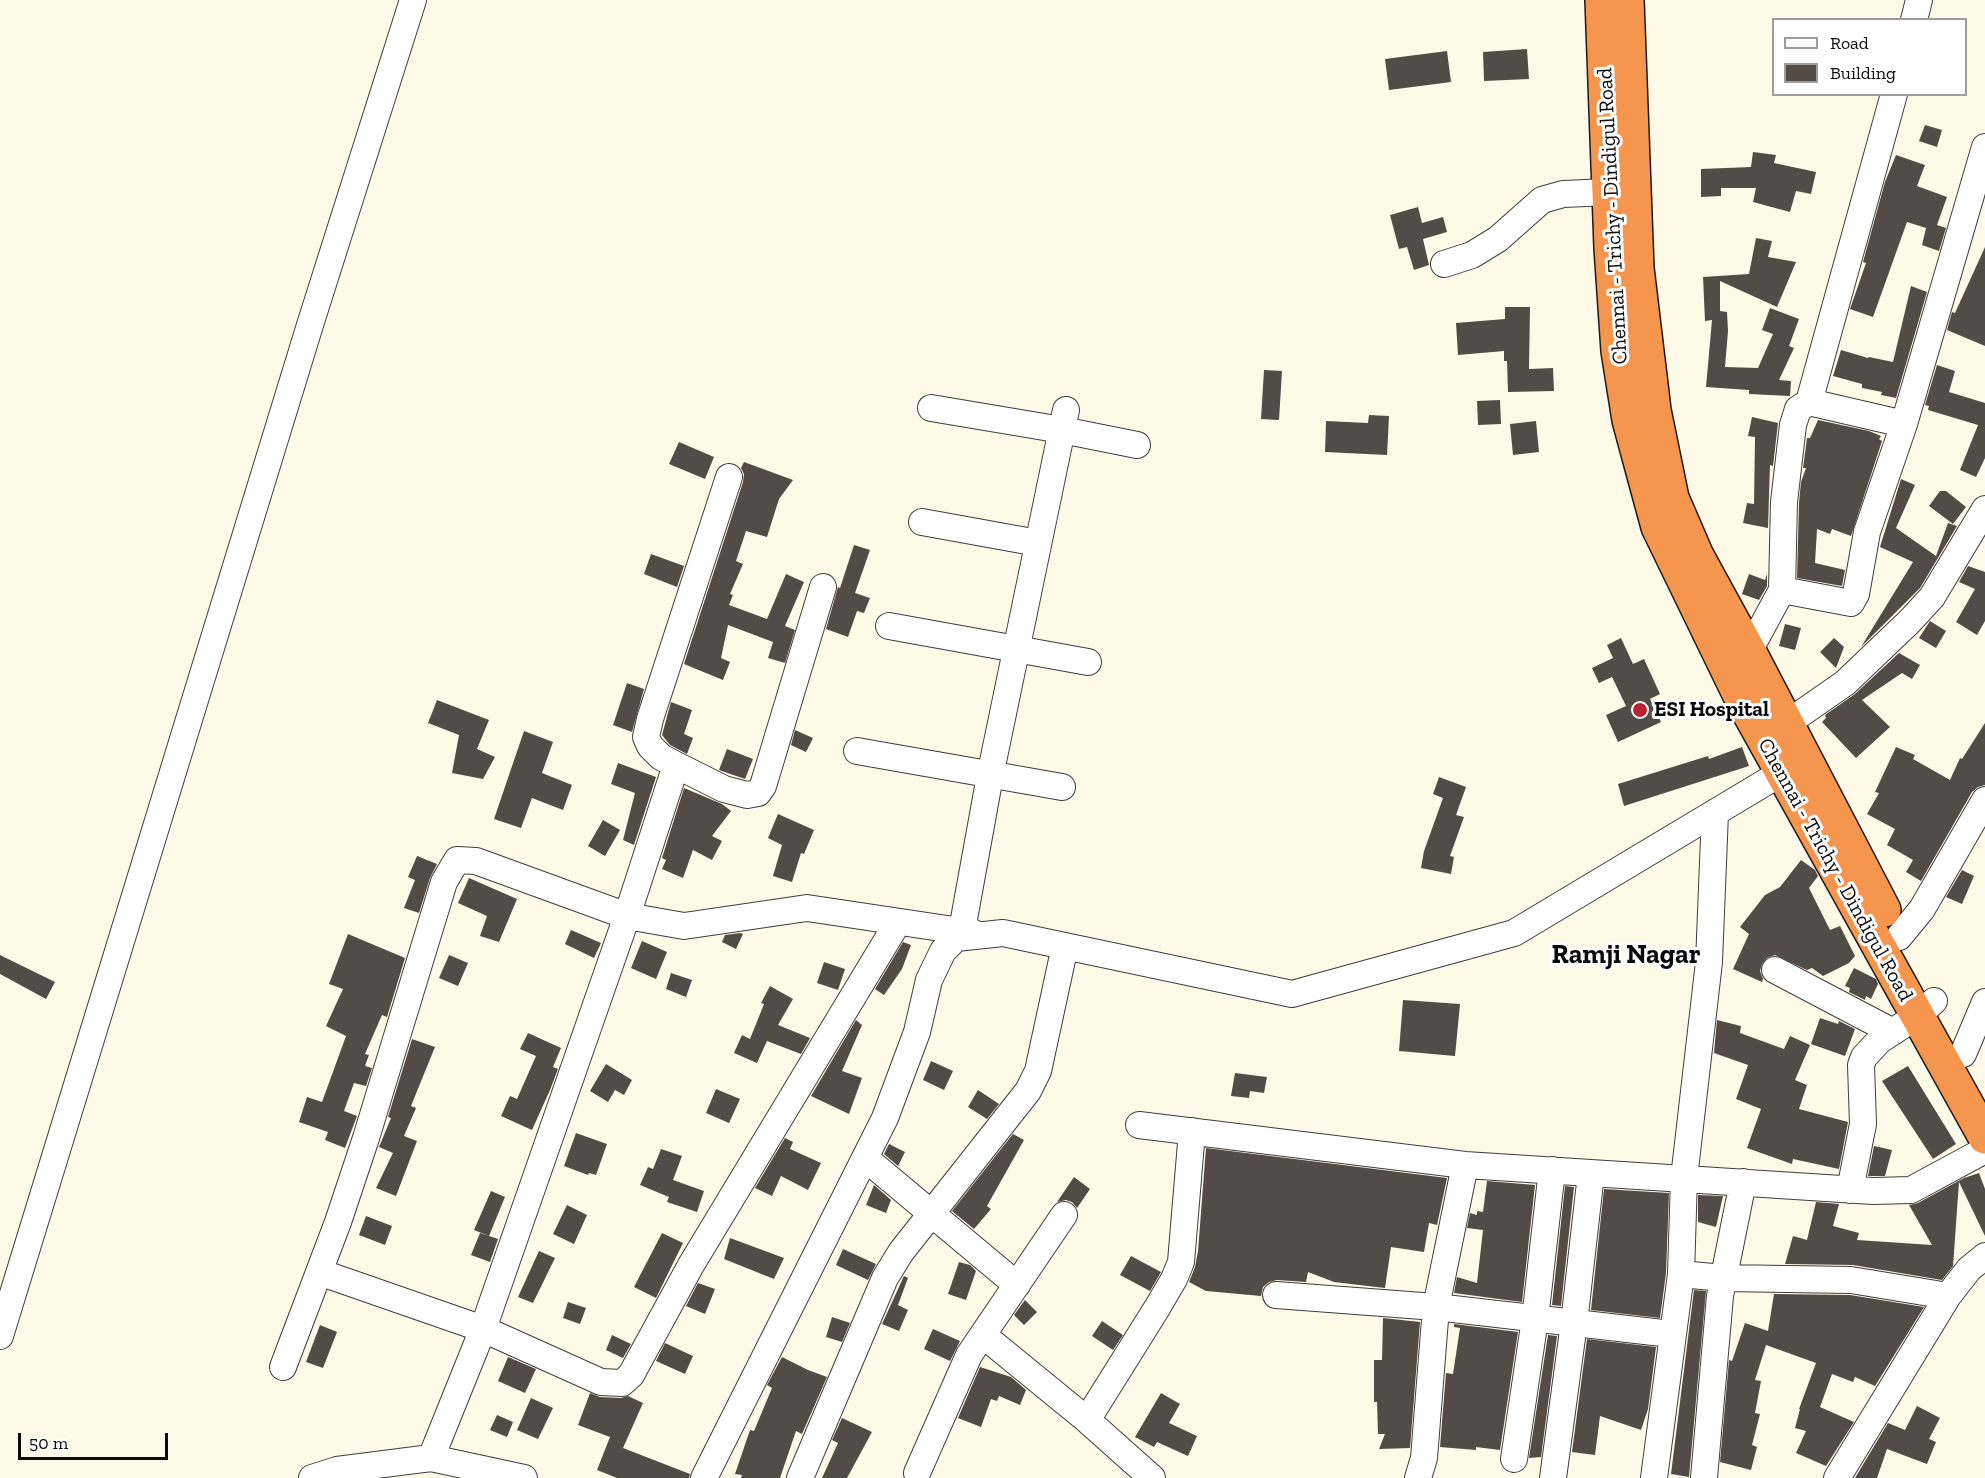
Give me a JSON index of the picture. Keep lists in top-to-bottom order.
{
  "streets": {
    "highway": ["Chennai - Trichy - Dindigul Road"]
  },
  "districts": ["Ramji Nagar"],
  "places": ["ESI Hospital"],
  "legend": ["Road", "Building"],
  "scale_bar": "50 m"
}
